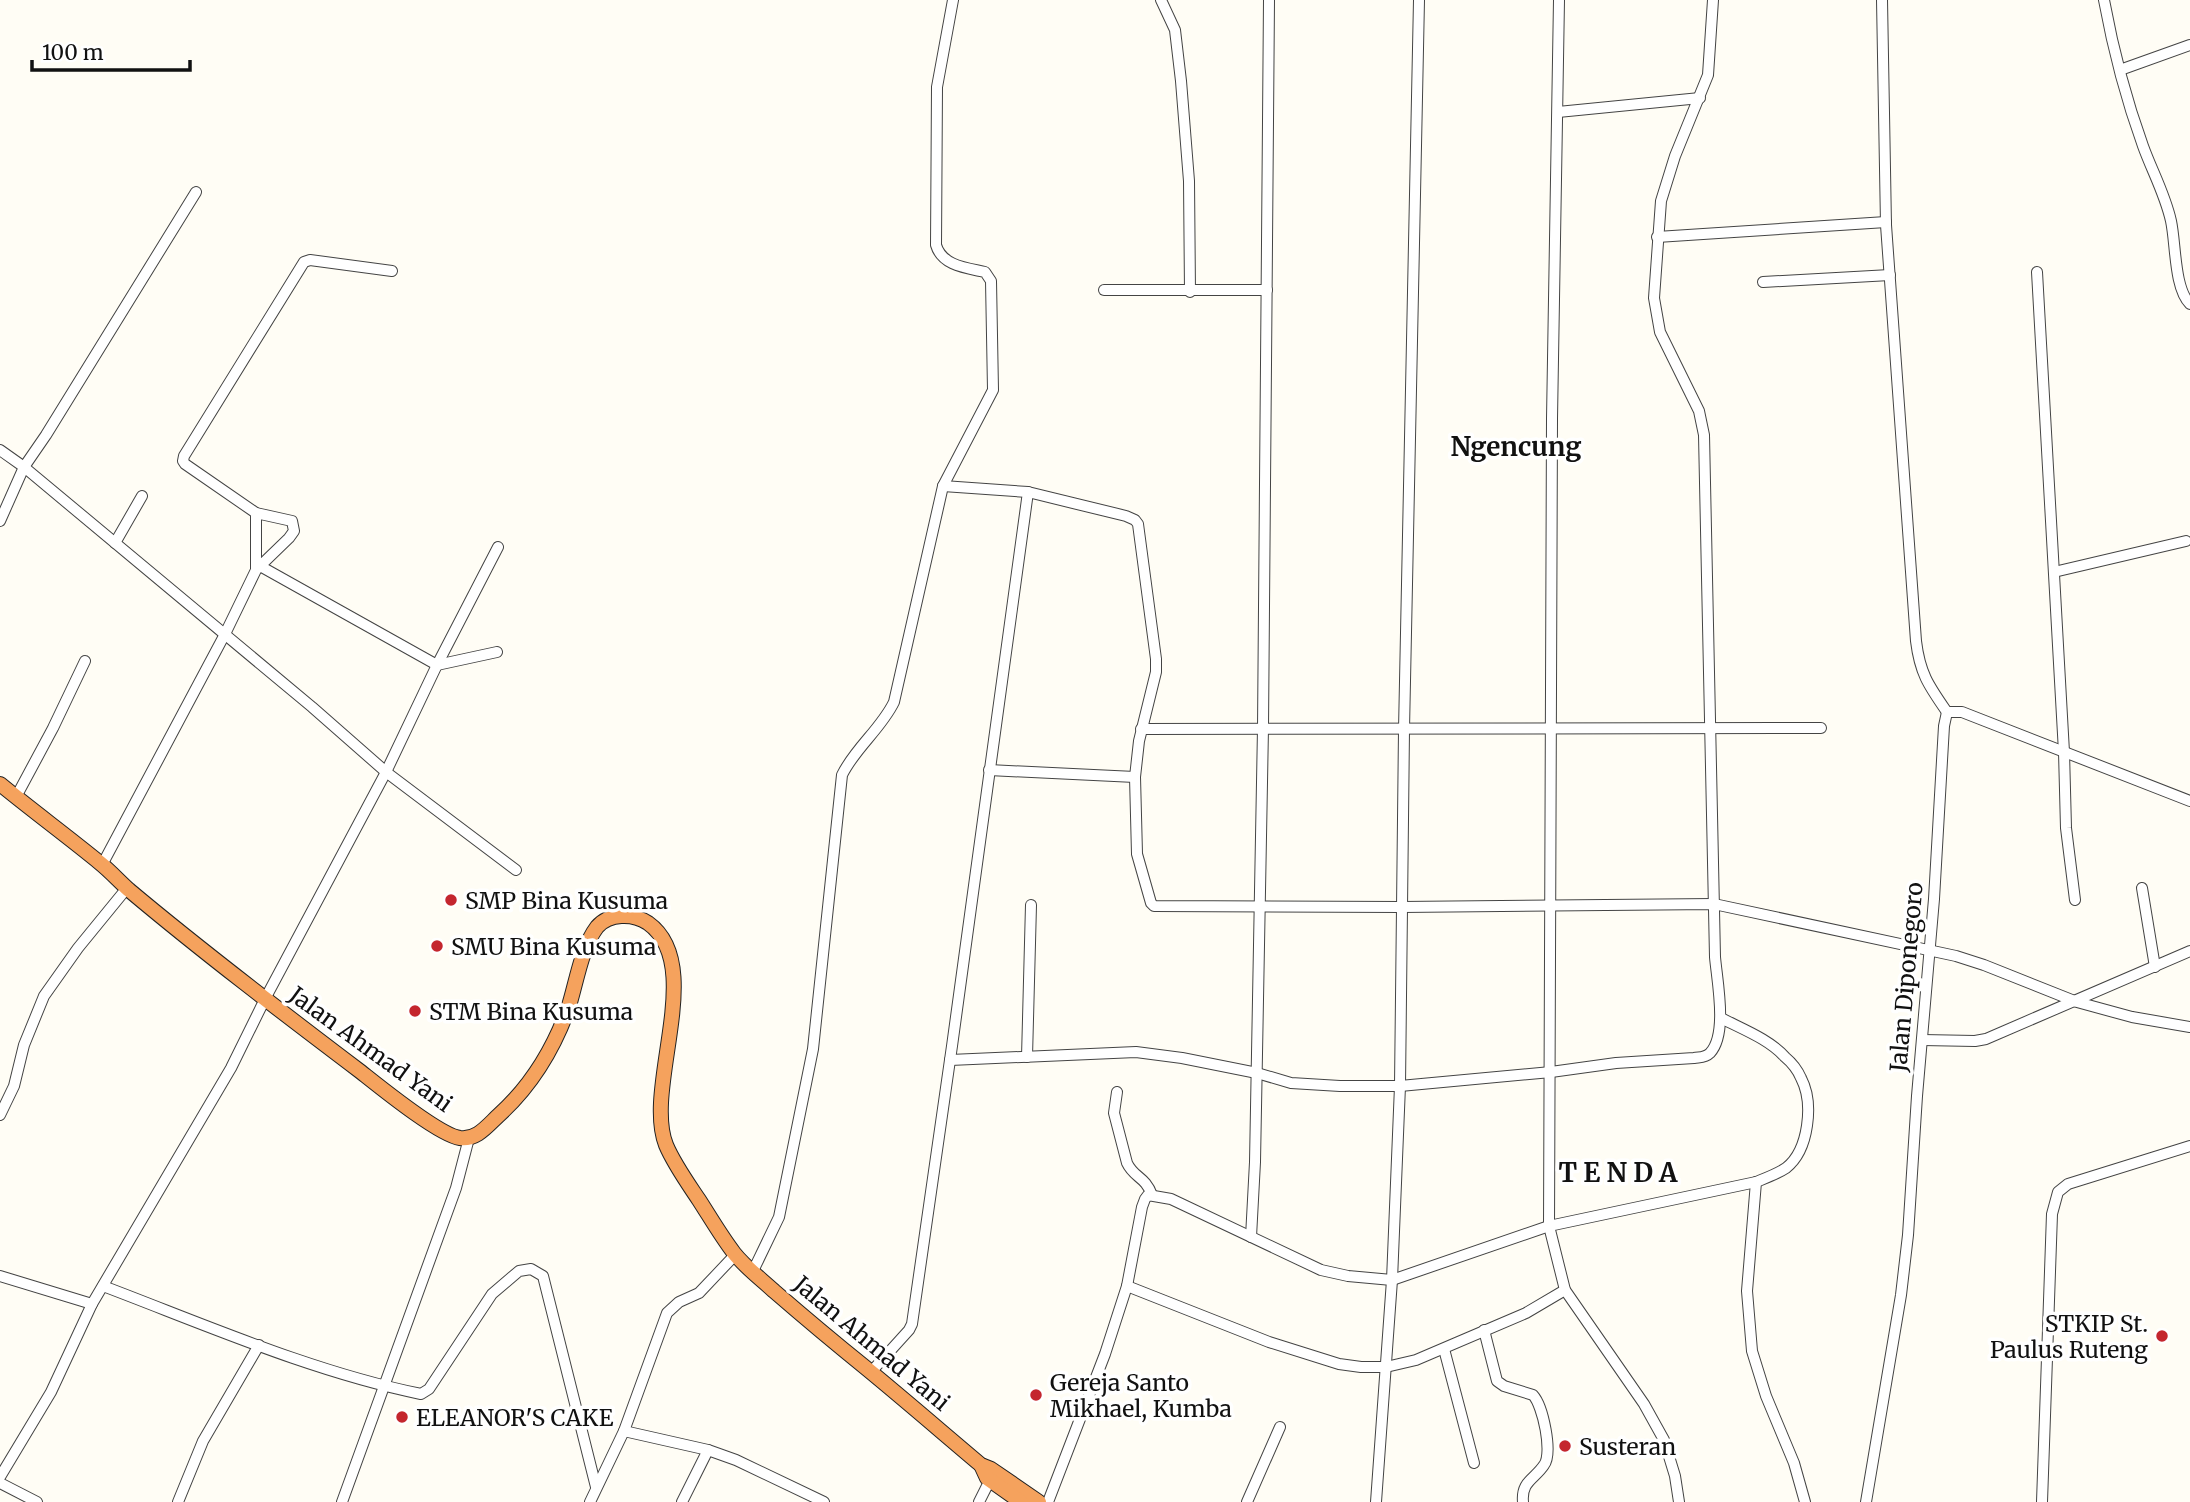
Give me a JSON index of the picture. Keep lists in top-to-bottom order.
{
  "streets": {
    "highway": ["Jalan Ahmad Yani"],
    "street": ["Jalan Diponegoro"]
  },
  "districts": ["Ngencung", "T E N D A"],
  "places": [
    "SMP Bina Kusuma",
    "SMU Bina Kusuma",
    "STM Bina Kusuma",
    "STKIP St. Paulus Ruteng",
    "Gereja Santo Mikhael, Kumba",
    "ELEANOR'S CAKE",
    "Susteran"
  ],
  "scale_bar": "100 m"
}
